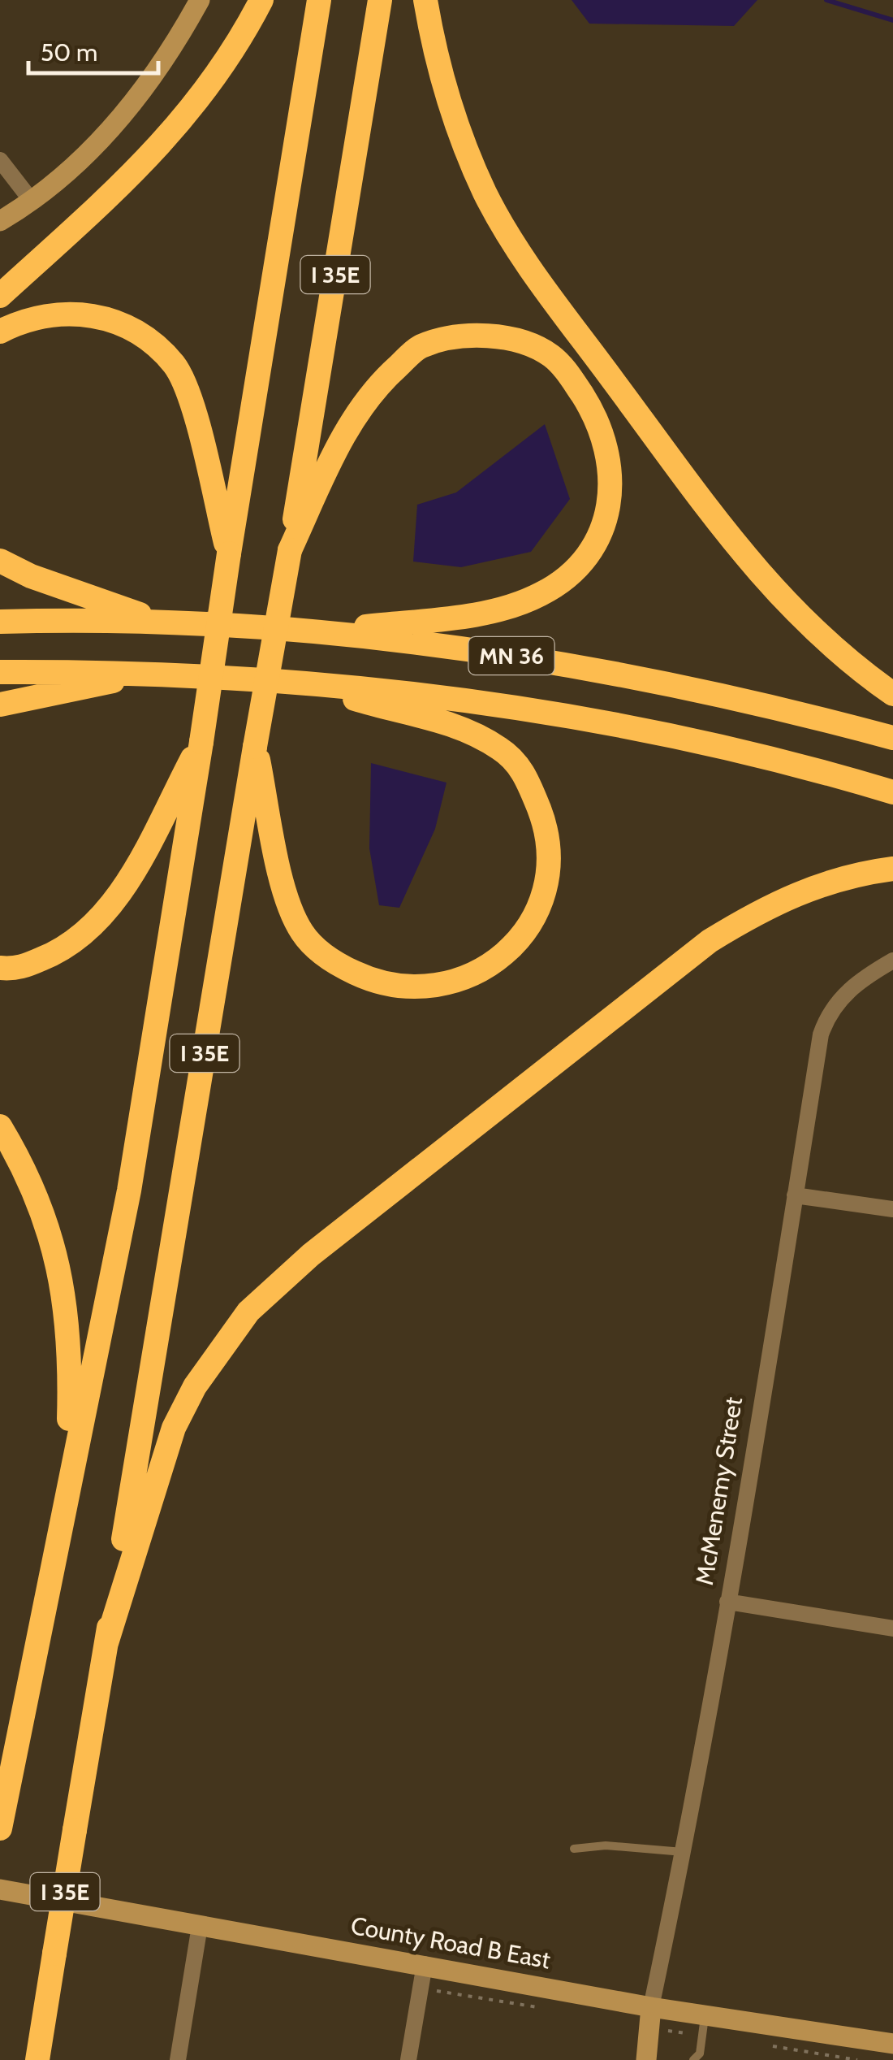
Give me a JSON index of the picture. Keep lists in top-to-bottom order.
{
  "streets": {
    "highway": ["I 35E", "MN 36"],
    "street": ["McMenemy Street", "County Road B East"]
  },
  "crossings": [
    ["McMenemy Street", "County Road B East"]
  ],
  "scale_bar": "50 m"
}
